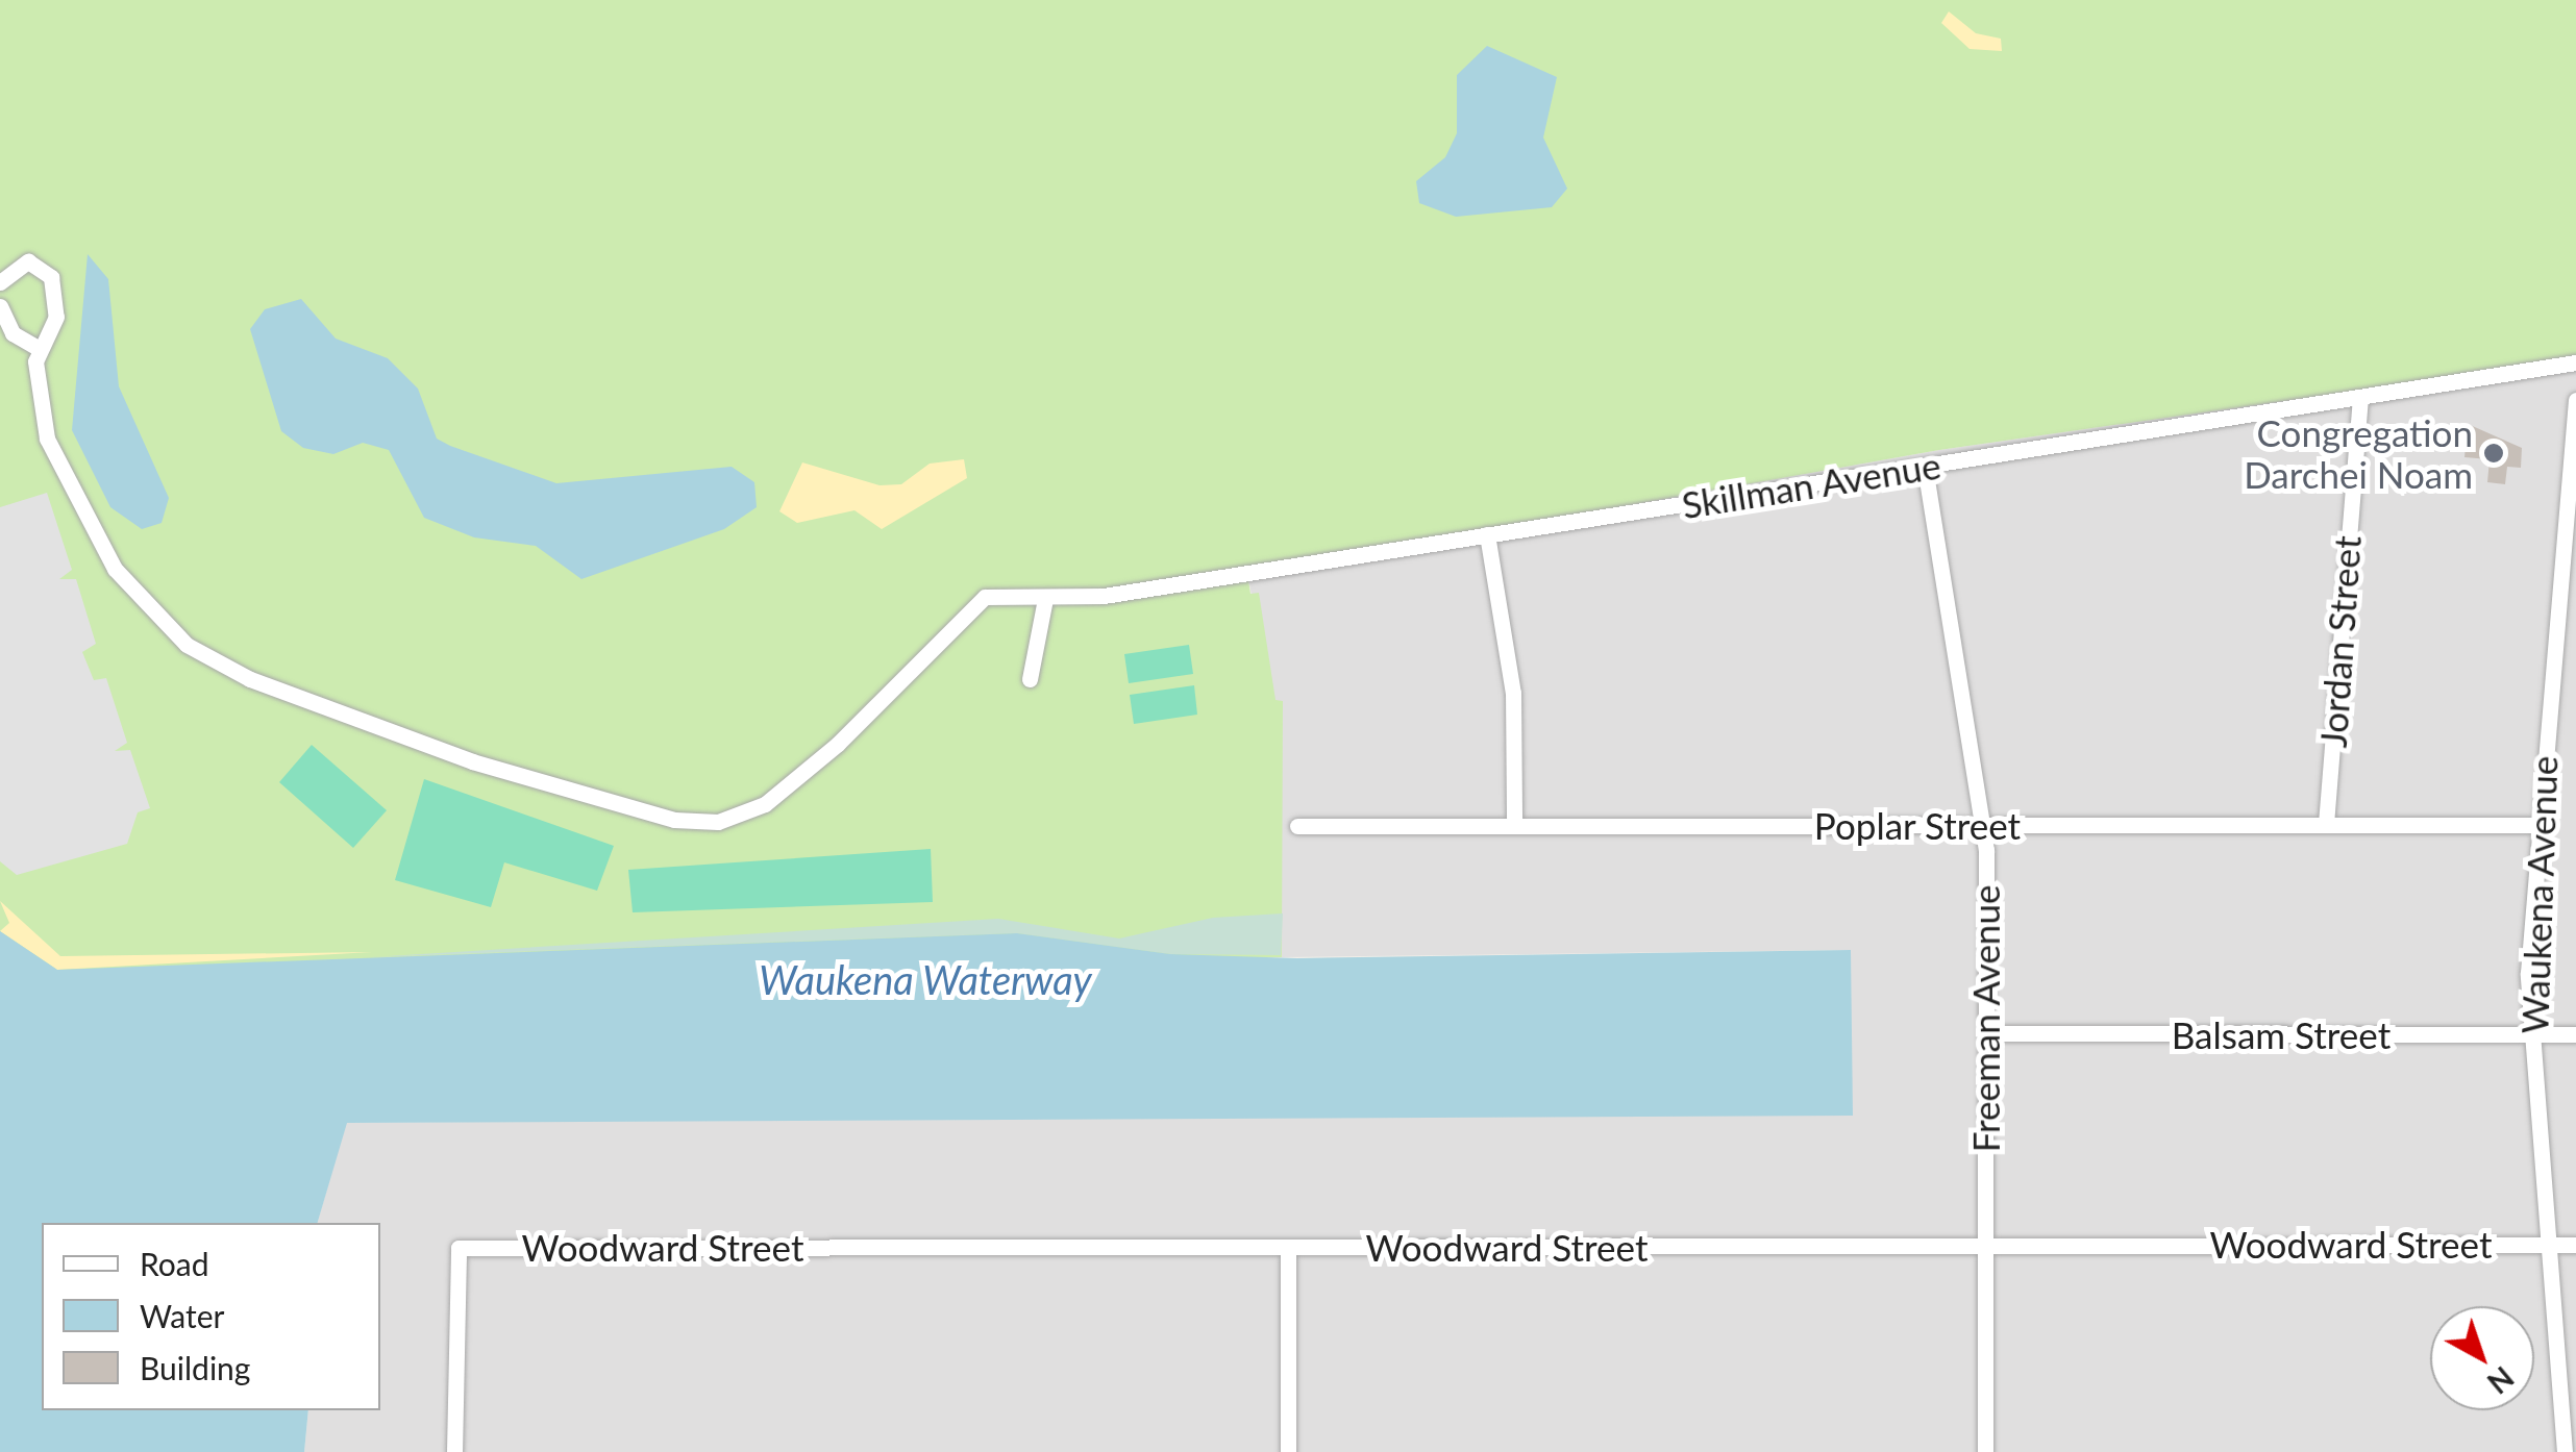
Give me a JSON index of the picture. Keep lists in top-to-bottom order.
{
  "streets": {
    "street": [
      "Skillman Avenue",
      "Jordan Street",
      "Poplar Street",
      "Waukena Avenue",
      "Freeman Avenue",
      "Balsam Street",
      "Woodward Street"
    ]
  },
  "crossings": [
    ["Skillman Avenue", "Jordan Street"],
    ["Skillman Avenue", "Freeman Avenue"],
    ["Jordan Street", "Poplar Street"],
    ["Poplar Street", "Waukena Avenue"],
    ["Poplar Street", "Freeman Avenue"],
    ["Waukena Avenue", "Balsam Street"],
    ["Waukena Avenue", "Woodward Street"],
    ["Freeman Avenue", "Balsam Street"],
    ["Freeman Avenue", "Woodward Street"]
  ],
  "water": ["Waukena Waterway"],
  "places": ["Congregation Darchei Noam"],
  "legend": ["Road", "Water", "Building"],
  "north": "bottom right"
}
